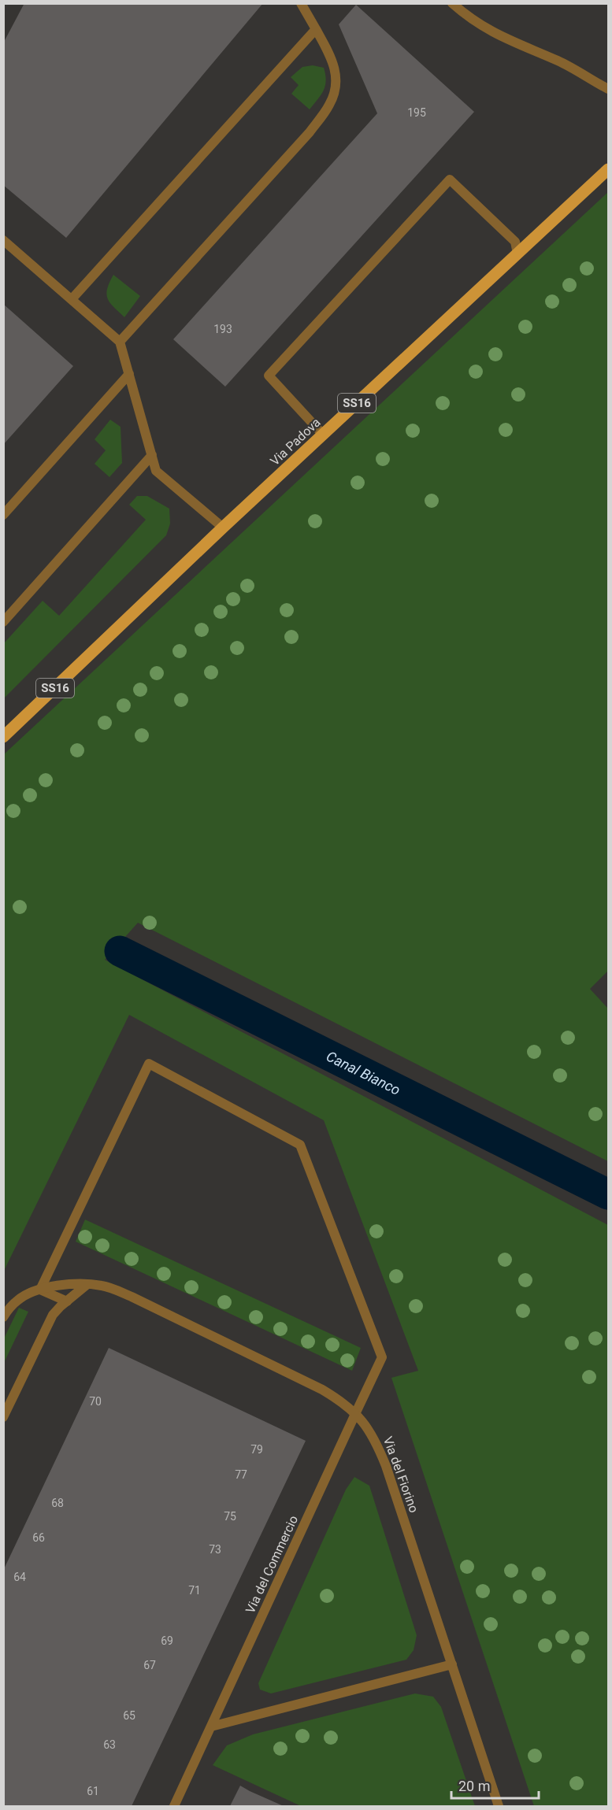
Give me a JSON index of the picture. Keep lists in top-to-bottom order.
{
  "streets": {
    "main road": ["SS16", "Via Padova"],
    "street": ["Via del Fiorino", "Via del Commercio"]
  },
  "crossings": [
    ["Via del Fiorino", "Via del Commercio"]
  ],
  "water": ["Canal Bianco"],
  "house_numbers": [
    "195",
    "193",
    "70",
    "79",
    "77",
    "68",
    "75",
    "66",
    "73",
    "64",
    "71",
    "69",
    "67",
    "65",
    "63",
    "61"
  ],
  "scale_bar": "20 m"
}
